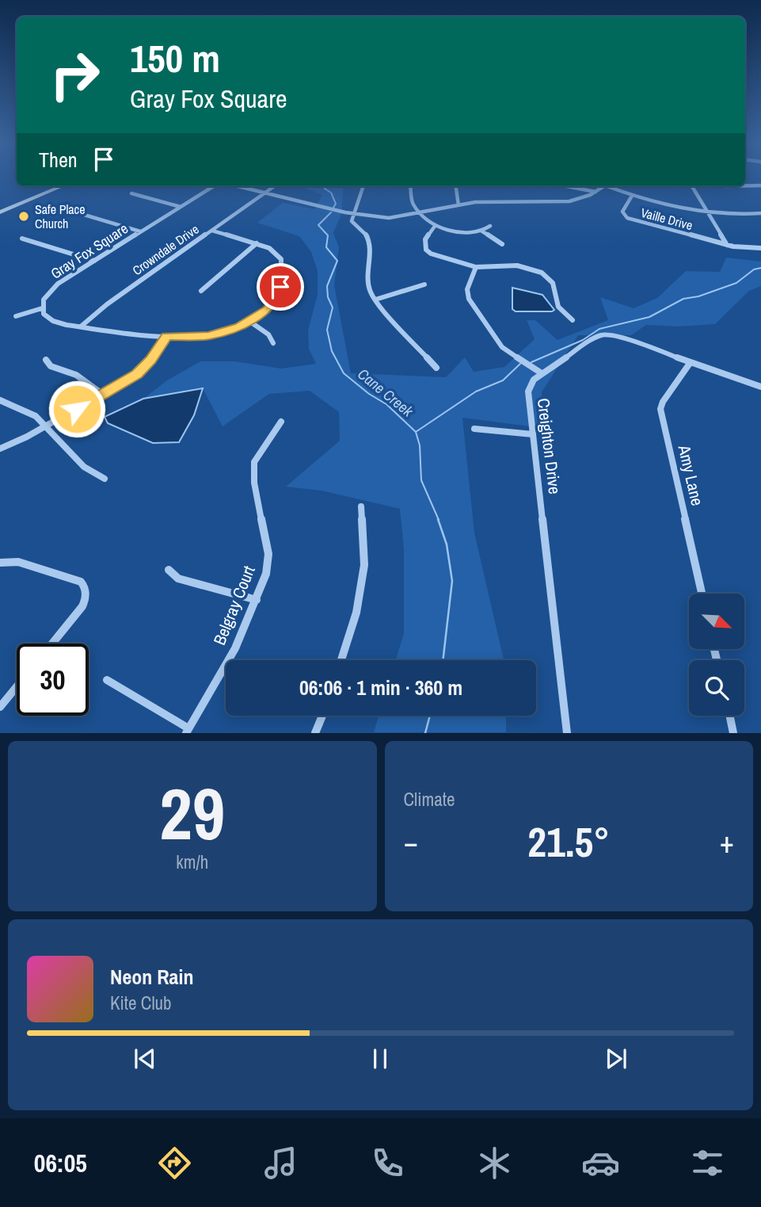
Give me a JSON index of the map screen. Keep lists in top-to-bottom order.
{
  "streets": {
    "street": [
      "Vaille Drive",
      "Crowndale Drive",
      "Gray Fox Square",
      "Creighton Drive",
      "Amy Lane",
      "Belgray Court"
    ]
  },
  "crossings": [
    ["Creighton Drive", "Amy Lane"]
  ],
  "water": ["Cane Creek"],
  "places": ["Safe Place Church"],
  "north": "bottom right",
  "page": {
    "turn": ["150 m", "Gray Fox Square"],
    "then": "Then",
    "limit": "30",
    "trip": "06:06 · 1 min · 360 m",
    "tile": [
      ["29", "km/h"],
      "Climate"
    ],
    "heat": ["−", "21.5°", "+"],
    "song": ["Neon Rain", "Kite Club"],
    "tabs": "06:05"
  }
}
